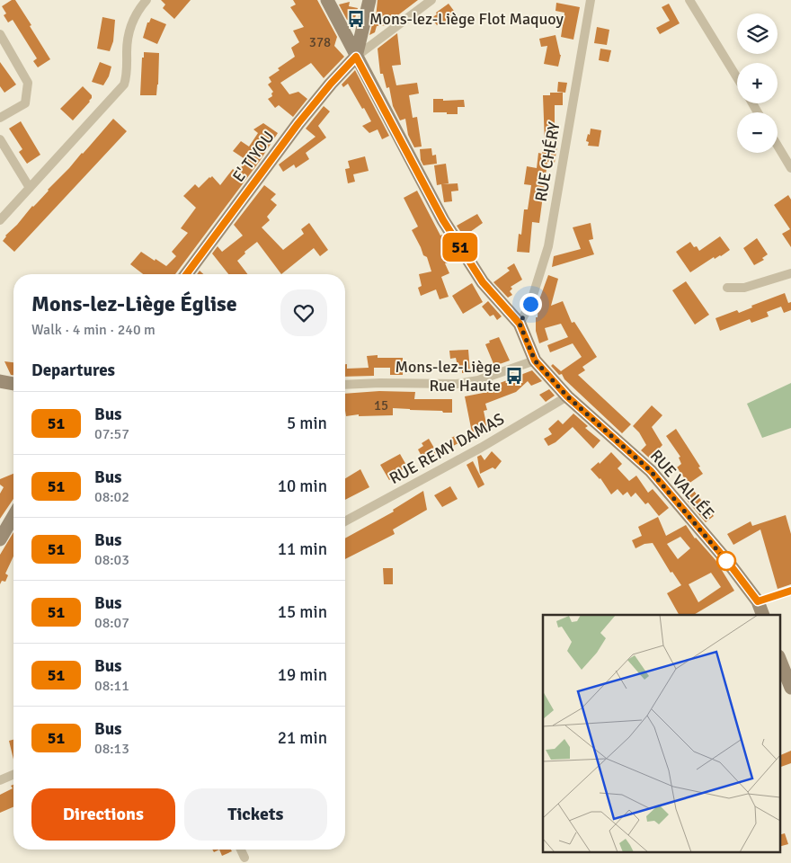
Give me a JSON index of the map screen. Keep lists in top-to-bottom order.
{
  "streets": {
    "street": [
      "E' TIYOU",
      "RUE CHÉRY",
      "RUE REMY DAMAS",
      "RUE VALLÉE"
    ]
  },
  "crossings": [
    ["E' TIYOU", "RUE VALLÉE"],
    ["RUE CHÉRY", "RUE VALLÉE"],
    ["RUE REMY DAMAS", "RUE VALLÉE"]
  ],
  "places": {
    "bus stop": ["Mons-lez-Liège Flot Maquoy", "Mons-lez-Liège Rue Haute"]
  },
  "lines": ["bus line 51"],
  "house_numbers": ["378", "15"],
  "page": {
    "on_map": "51",
    "map_buttons": ["+", "−"],
    "heading": [
      ["Mons-lez-Liège Église", "Walk · 4 min · 240 m"],
      "Departures"
    ],
    "list": [
      {
        "mark": "51",
        "name": "Bus",
        "note": "07:57",
        "value": "5 min"
      },
      {
        "mark": "51",
        "name": "Bus",
        "note": "08:02",
        "value": "10 min"
      },
      {
        "mark": "51",
        "name": "Bus",
        "note": "08:03",
        "value": "11 min"
      },
      {
        "mark": "51",
        "name": "Bus",
        "note": "08:07",
        "value": "15 min"
      },
      {
        "mark": "51",
        "name": "Bus",
        "note": "08:11",
        "value": "19 min"
      },
      {
        "mark": "51",
        "name": "Bus",
        "note": "08:13",
        "value": "21 min"
      }
    ],
    "buttons": ["Directions", "Tickets"]
  }
}
